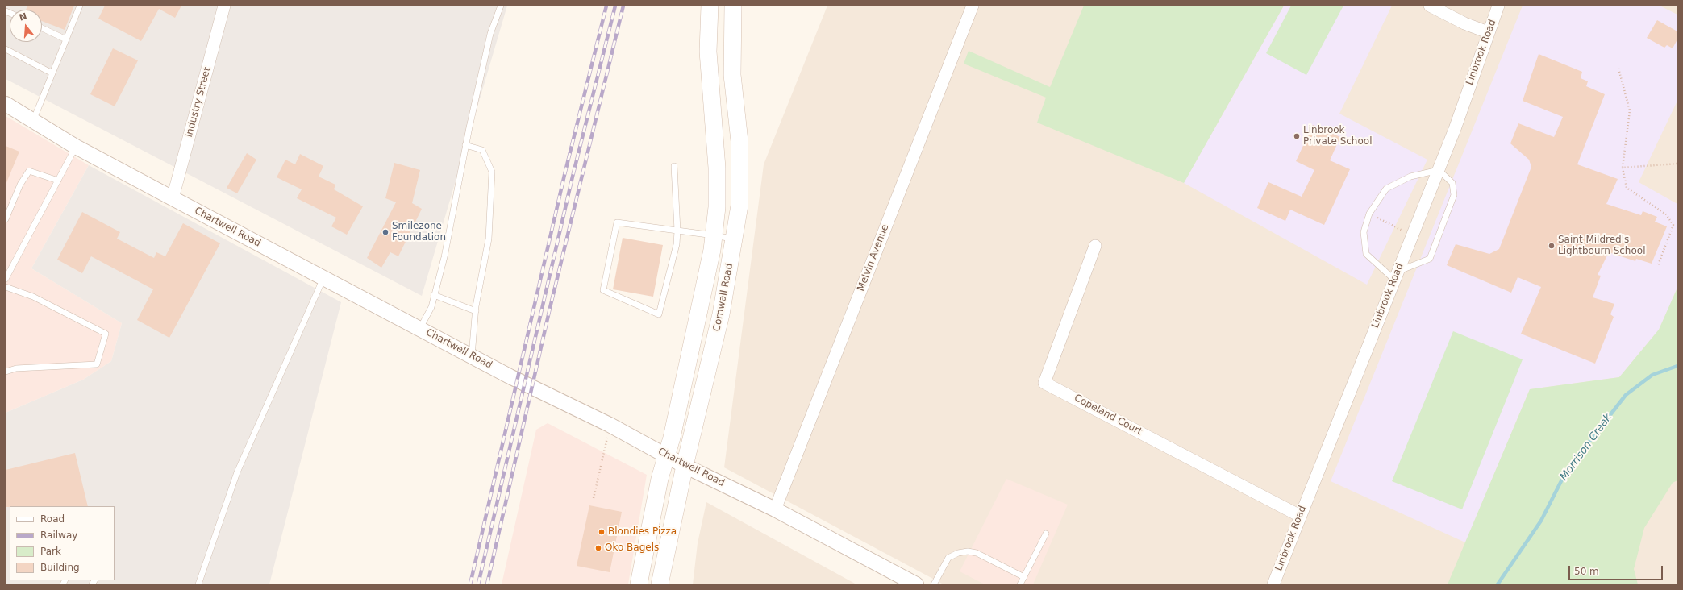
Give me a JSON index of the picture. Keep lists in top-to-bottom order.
{
  "streets": {
    "main road": ["Cornwall Road"],
    "street": [
      "Linbrook Road",
      "Industry Street",
      "Chartwell Road",
      "Melvin Avenue",
      "Copeland Court"
    ]
  },
  "crossings": [
    ["Linbrook Road", "Copeland Court"],
    ["Industry Street", "Chartwell Road"],
    ["Chartwell Road", "Melvin Avenue"],
    ["Chartwell Road", "Cornwall Road"]
  ],
  "water": ["Morrison Creek"],
  "places": [
    "Linbrook Private School",
    "Smilezone Foundation",
    "Saint Mildred's Lightbourn School",
    "Blondies Pizza",
    "Oko Bagels"
  ],
  "legend": [
    "Road",
    "Railway",
    "Park",
    "Building"
  ],
  "scale_bar": "50 m",
  "north": "top"
}
